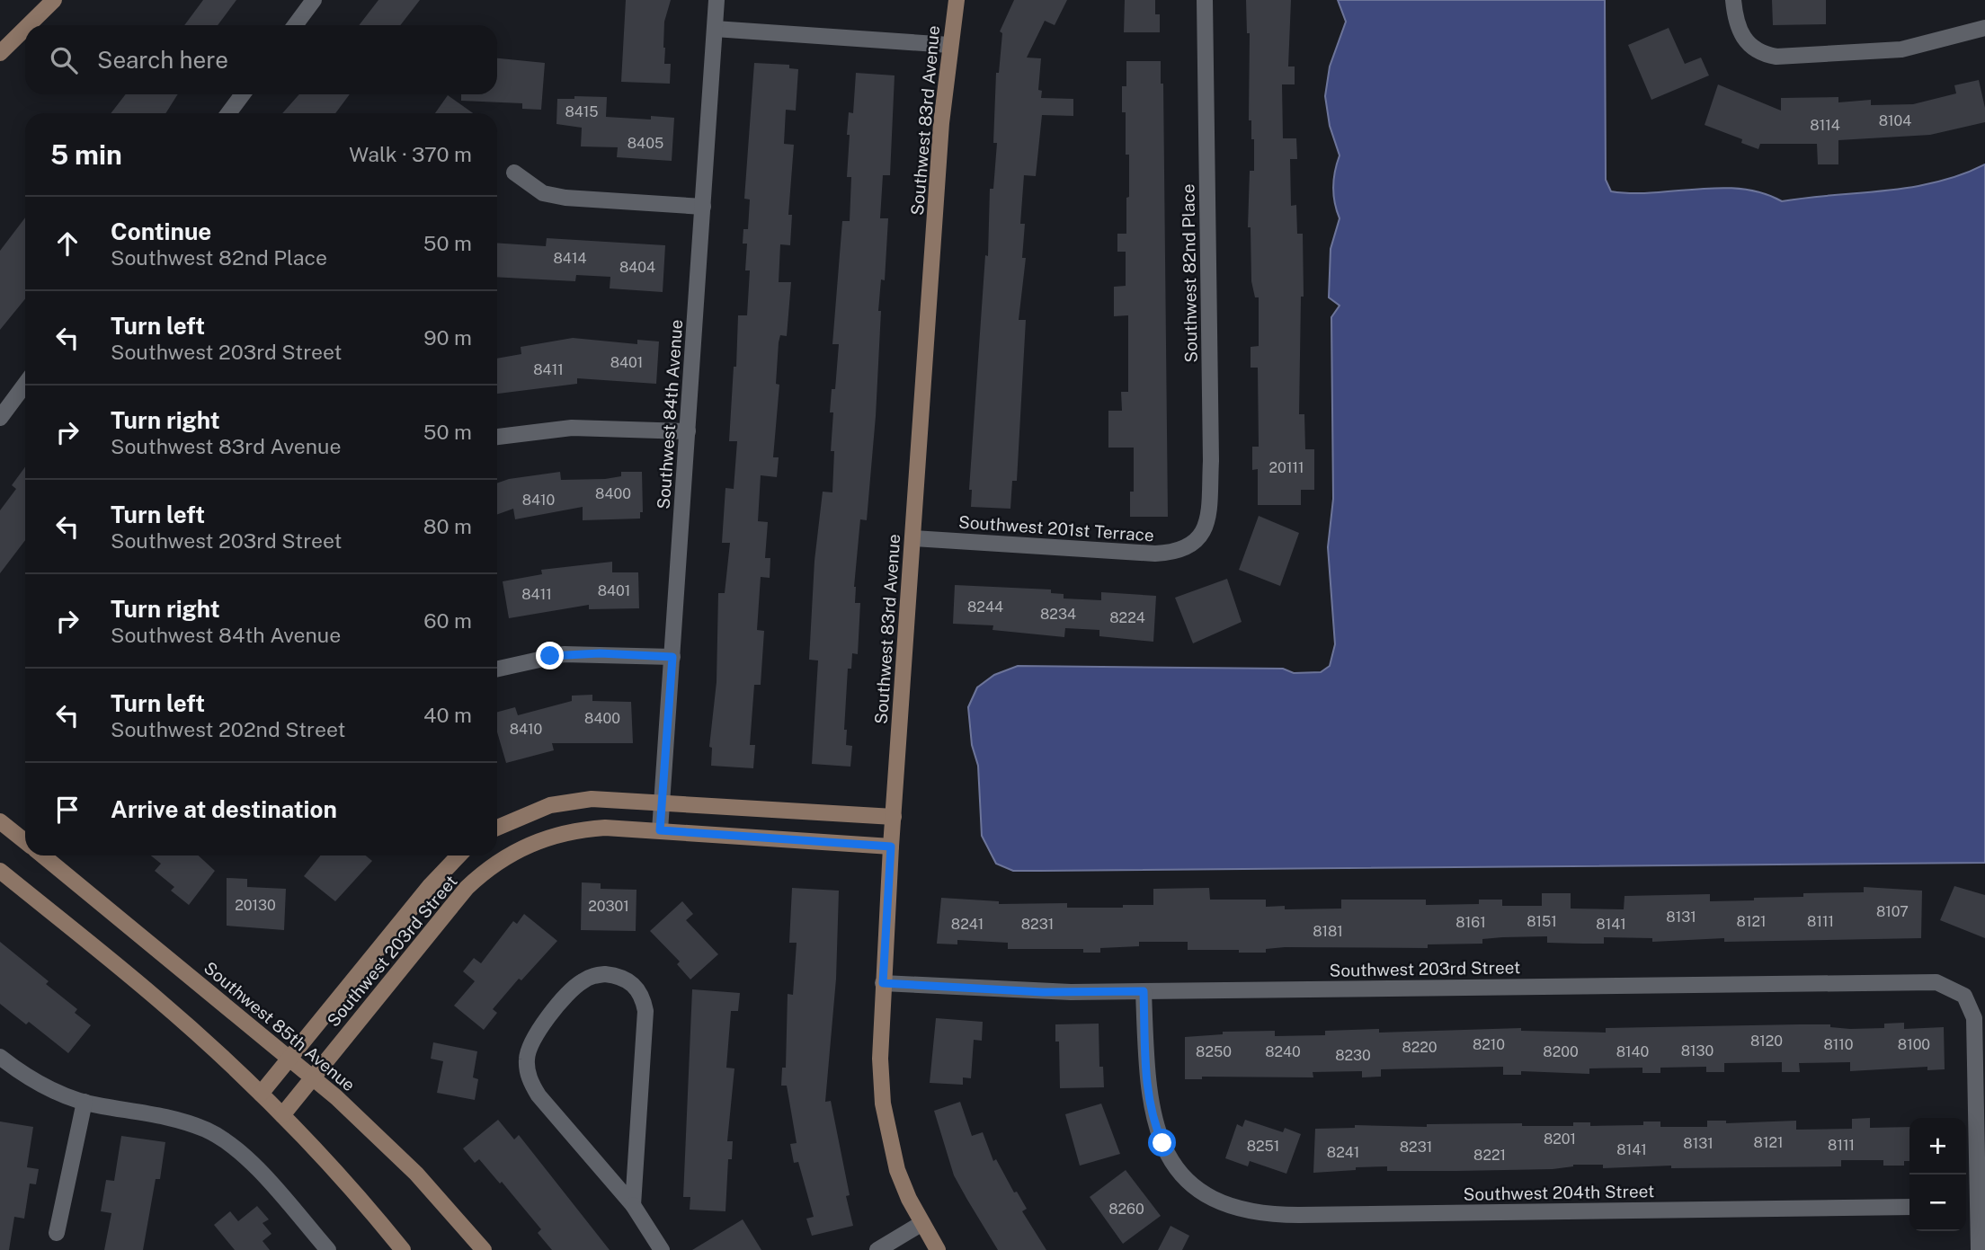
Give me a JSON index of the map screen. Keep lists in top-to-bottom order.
{
  "streets": {
    "street": [
      "Southwest 83rd Avenue",
      "Southwest 82nd Place",
      "Southwest 84th Avenue",
      "Southwest 201st Terrace",
      "Southwest 203rd Street",
      "Southwest 85th Avenue",
      "Southwest 204th Street"
    ]
  },
  "crossings": [
    ["Southwest 83rd Avenue", "Southwest 201st Terrace"],
    ["Southwest 83rd Avenue", "Southwest 203rd Street"],
    ["Southwest 82nd Place", "Southwest 201st Terrace"],
    ["Southwest 84th Avenue", "Southwest 203rd Street"],
    ["Southwest 203rd Street", "Southwest 85th Avenue"],
    ["Southwest 203rd Street", "Southwest 204th Street"]
  ],
  "house_numbers": [
    "8415",
    "8104",
    "8114",
    "8405",
    "8414",
    "8404",
    "8401",
    "8411",
    "20111",
    "8400",
    "8410",
    "8401",
    "8411",
    "8244",
    "8234",
    "8224",
    "8400",
    "8410",
    "20130",
    "20301",
    "8107",
    "8131",
    "8151",
    "8121",
    "8111",
    "8161",
    "8241",
    "8231",
    "8141",
    "8181",
    "8120",
    "8210",
    "8110",
    "8100",
    "8220",
    "8130",
    "8250",
    "8240",
    "8200",
    "8140",
    "8230",
    "8201",
    "8121",
    "8131",
    "8111",
    "8251",
    "8231",
    "8141",
    "8241",
    "8221",
    "8260"
  ],
  "page": {
    "search": "Search here",
    "heading": ["5 min", "Walk · 370 m"],
    "list": [
      ["Continue", "Southwest 82nd Place", "50 m"],
      ["Turn left", "Southwest 203rd Street", "90 m"],
      ["Turn right", "Southwest 83rd Avenue", "50 m"],
      ["Turn left", "Southwest 203rd Street", "80 m"],
      ["Turn right", "Southwest 84th Avenue", "60 m"],
      ["Turn left", "Southwest 202nd Street", "40 m"],
      "Arrive at destination"
    ],
    "map_buttons": ["+", "−"]
  }
}
